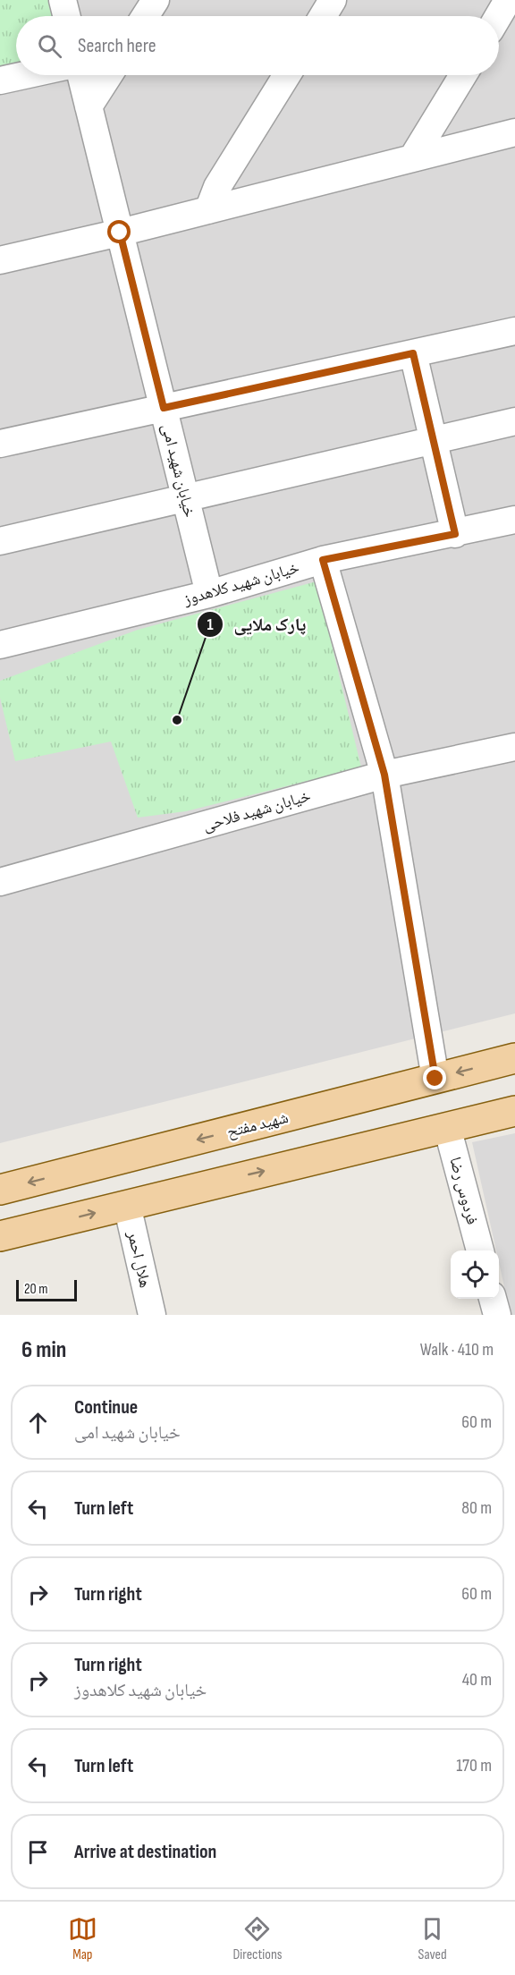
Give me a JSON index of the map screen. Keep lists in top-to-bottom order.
{
  "streets": {
    "main road": ["شهید مفتح"],
    "street": [
      "خیابان شهید امی",
      "خیابان شهید کلاهدوز",
      "خیابان شهید فلاحی",
      "فردوس رضا",
      "هلال احمر"
    ]
  },
  "crossings": [
    ["خیابان شهید امی", "خیابان شهید کلاهدوز"]
  ],
  "places": ["پارک ملایی"],
  "scale_bar": "20 m",
  "page": {
    "search": "Search here",
    "scale": "20 m",
    "heading": ["6 min", "Walk · 410 m"],
    "list": [
      ["Continue", "خیابان شهید امی", "60 m"],
      ["Turn left", "80 m"],
      ["Turn right", "60 m"],
      ["Turn right", "خیابان شهید کلاهدوز", "40 m"],
      ["Turn left", "170 m"],
      "Arrive at destination"
    ],
    "nav": ["Map", "Directions", "Saved"]
  }
}
